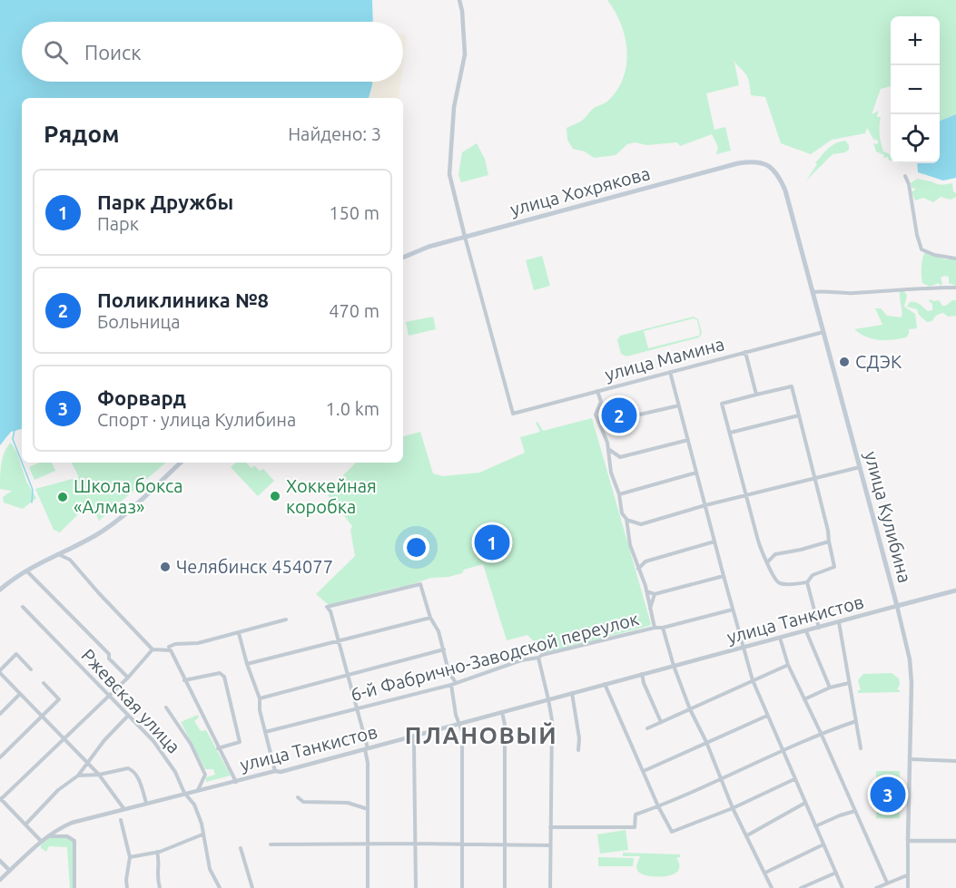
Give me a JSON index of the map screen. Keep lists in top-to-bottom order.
{
  "streets": {
    "main road": ["улица Хохрякова", "улица Кулибина", "улица Танкистов"],
    "street": ["улица Мамина", "6-й Фабрично-Заводской переулок", "Ржевская улица"]
  },
  "crossings": [
    ["улица Хохрякова", "улица Мамина"],
    ["улица Хохрякова", "улица Кулибина"],
    ["улица Мамина", "улица Кулибина"],
    ["улица Кулибина", "улица Танкистов"],
    ["улица Танкистов", "Ржевская улица"]
  ],
  "districts": ["ПЛАНОВЫЙ"],
  "places": [
    "СДЭК",
    "Хоккейная коробка",
    "Школа бокса «Алмаз»",
    "Челябинск 454077"
  ],
  "page": {
    "map_buttons": ["+", "−"],
    "search": "Поиск",
    "heading": ["Рядом", "Найдено: 3"],
    "list": [
      {
        "mark": "1",
        "name": "Парк Дружбы",
        "note": "Парк",
        "value": "150 m"
      },
      {
        "mark": "2",
        "name": "Поликлиника №8",
        "note": "Больница",
        "value": "470 m"
      },
      {
        "mark": "3",
        "name": "Форвард",
        "note": "Спорт · улица Кулибина",
        "value": "1.0 km"
      }
    ],
    "pins": ["2", "1", "3"]
  }
}
